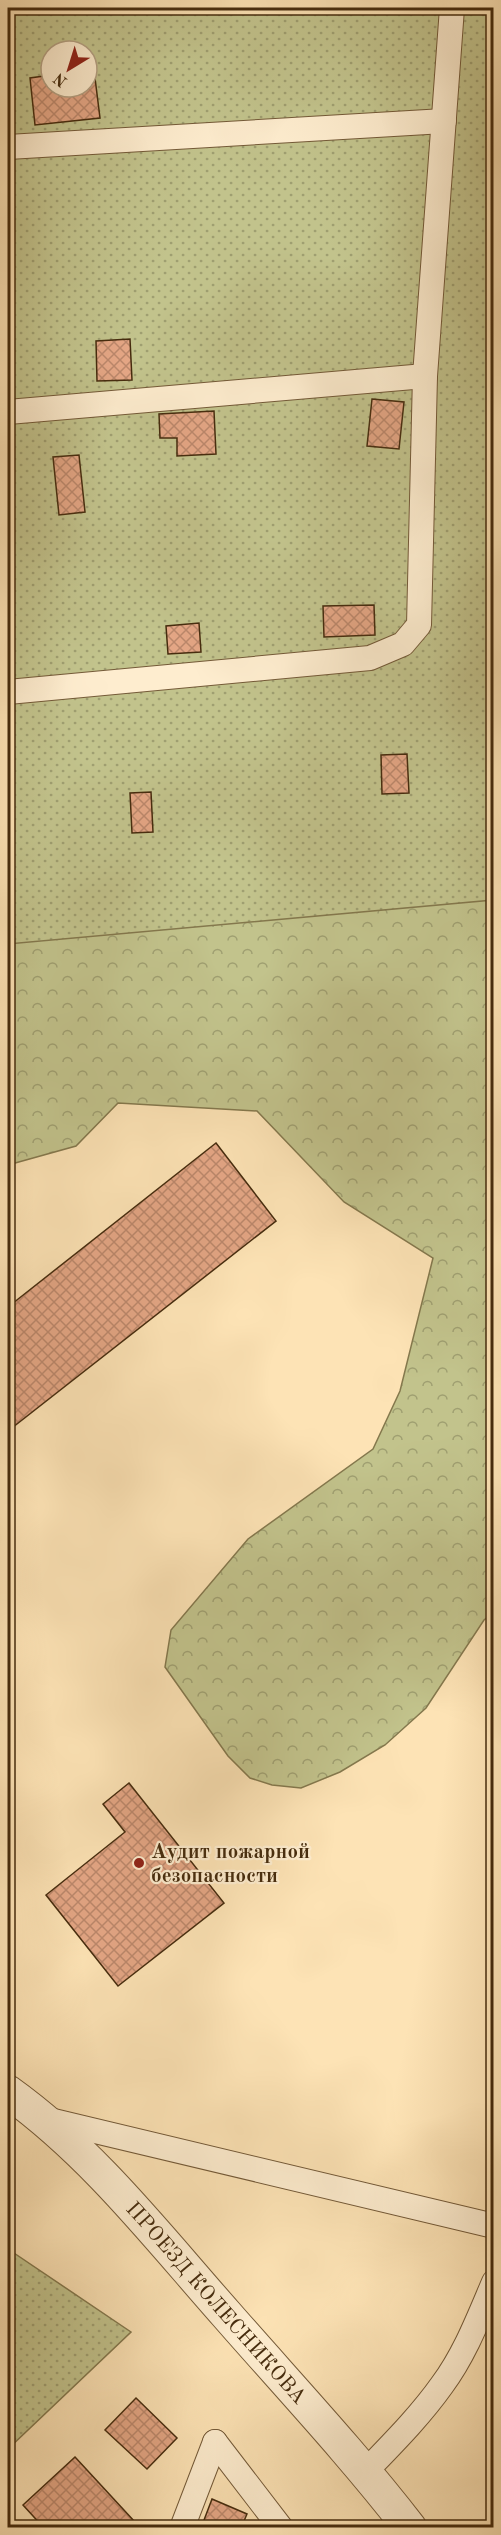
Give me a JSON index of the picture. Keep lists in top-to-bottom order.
{
  "streets": {
    "street": ["ПРОЕЗД КОЛЕСНИКОВА"]
  },
  "places": ["Аудит пожарной безопасности"],
  "north": "bottom left"
}
